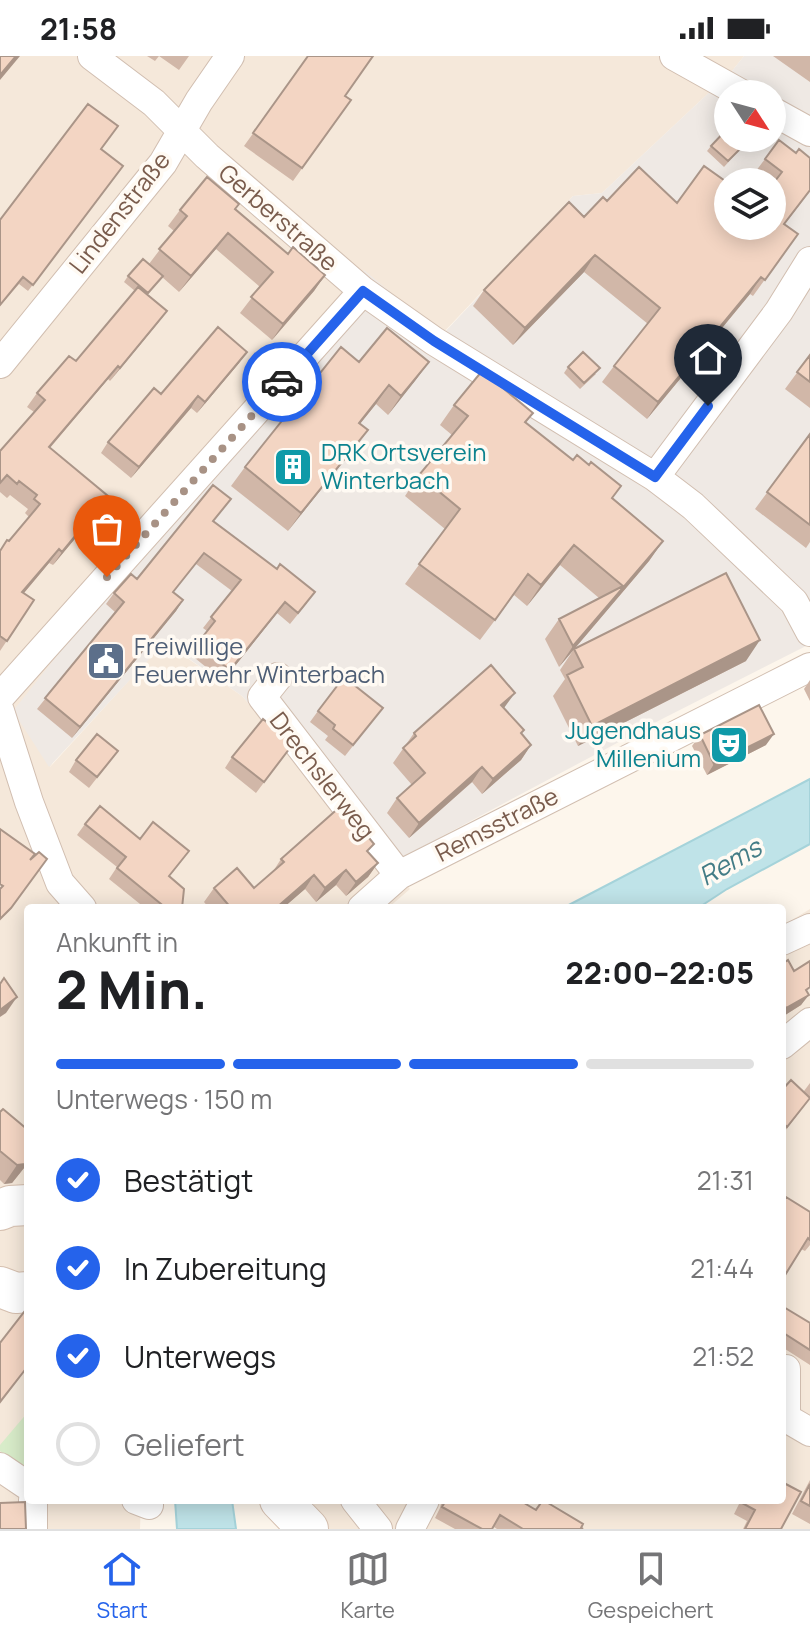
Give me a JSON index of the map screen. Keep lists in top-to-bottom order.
{
  "streets": {
    "street": [
      "Lindenstraße",
      "Gerberstraße",
      "Drechslerweg",
      "Remsstraße"
    ]
  },
  "crossings": [
    ["Lindenstraße", "Gerberstraße"],
    ["Drechslerweg", "Remsstraße"]
  ],
  "water": ["Rems"],
  "places": {
    "building": ["DRK Ortsverein Winterbach"],
    "public building": ["Freiwillige Feuerwehr Winterbach"],
    "theatre": ["Jugendhaus Millenium"]
  },
  "north": "bottom right",
  "page": {
    "status": "21:58",
    "heading": ["2 Min.", "Ankunft in", "22:00–22:05"],
    "bar": "Unterwegs · 150 m",
    "list": [
      ["Bestätigt", "21:31"],
      ["In Zubereitung", "21:44"],
      ["Unterwegs", "21:52"],
      "Geliefert"
    ],
    "tabs": ["Start", "Karte", "Gespeichert"]
  }
}
